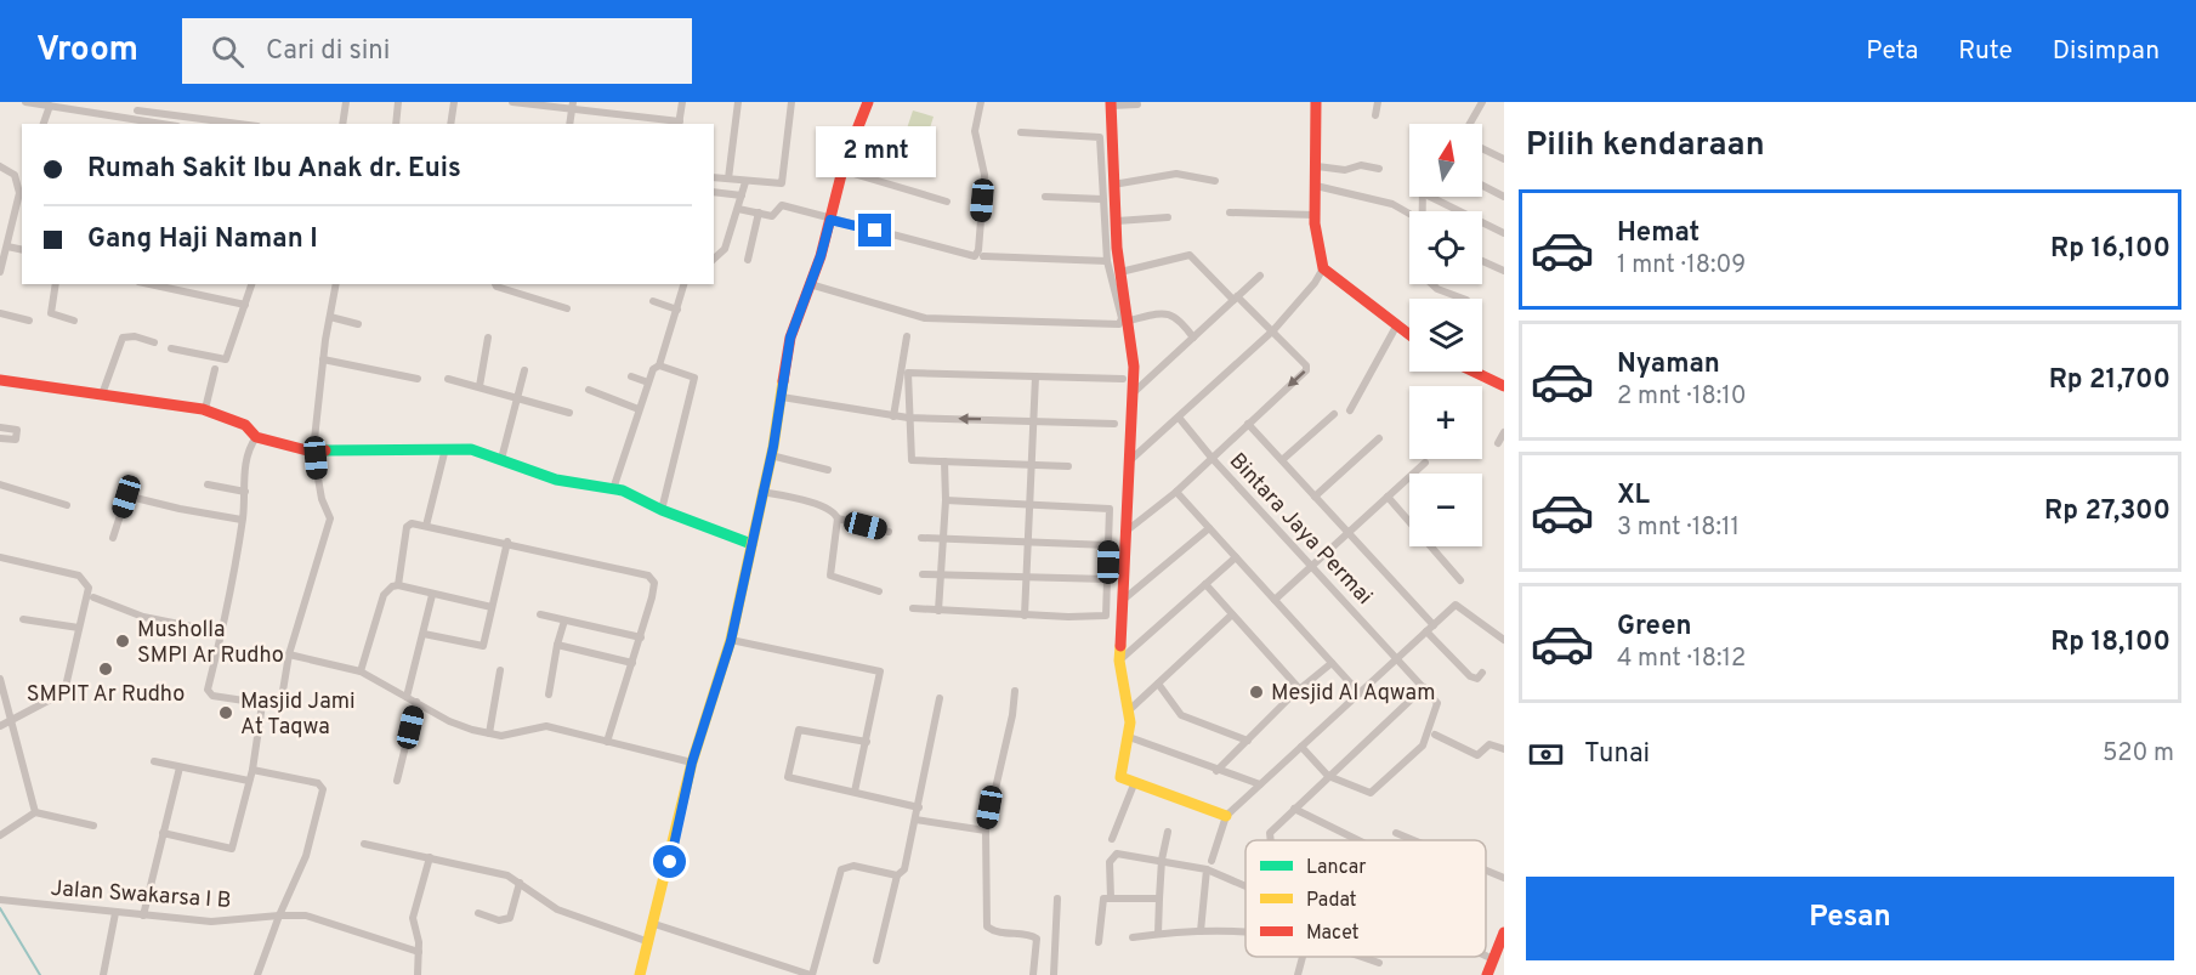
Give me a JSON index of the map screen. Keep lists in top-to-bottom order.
{
  "streets": {
    "street": ["Bintara Jaya Permai", "Jalan Swakarsa I B"]
  },
  "places": [
    "Musholla SMPI Ar Rudho",
    "SMPIT Ar Rudho",
    "Mesjid Al Aqwam",
    "Masjid Jami At Taqwa"
  ],
  "legend": ["Lancar", "Padat", "Macet"],
  "north": "top",
  "page": {
    "header": "Vroom",
    "search": "Cari di sini",
    "nav": ["Peta", "Rute", "Disimpan"],
    "heading": "Pilih kendaraan",
    "map_buttons": ["+", "−"],
    "banner": ["Rumah Sakit Ibu Anak dr. Euis", "Gang Haji Naman I"],
    "bubble": "2 mnt",
    "list": [
      {
        "name": "Hemat",
        "note": "1 mnt · 18:09",
        "value": "Rp 16,100"
      },
      {
        "name": "Nyaman",
        "note": "2 mnt · 18:10",
        "value": "Rp 21,700"
      },
      {
        "name": "XL",
        "note": "3 mnt · 18:11",
        "value": "Rp 27,300"
      },
      {
        "name": "Green",
        "note": "4 mnt · 18:12",
        "value": "Rp 18,100"
      }
    ],
    "pay": ["Tunai", "520 m"],
    "buttons": "Pesan"
  }
}
